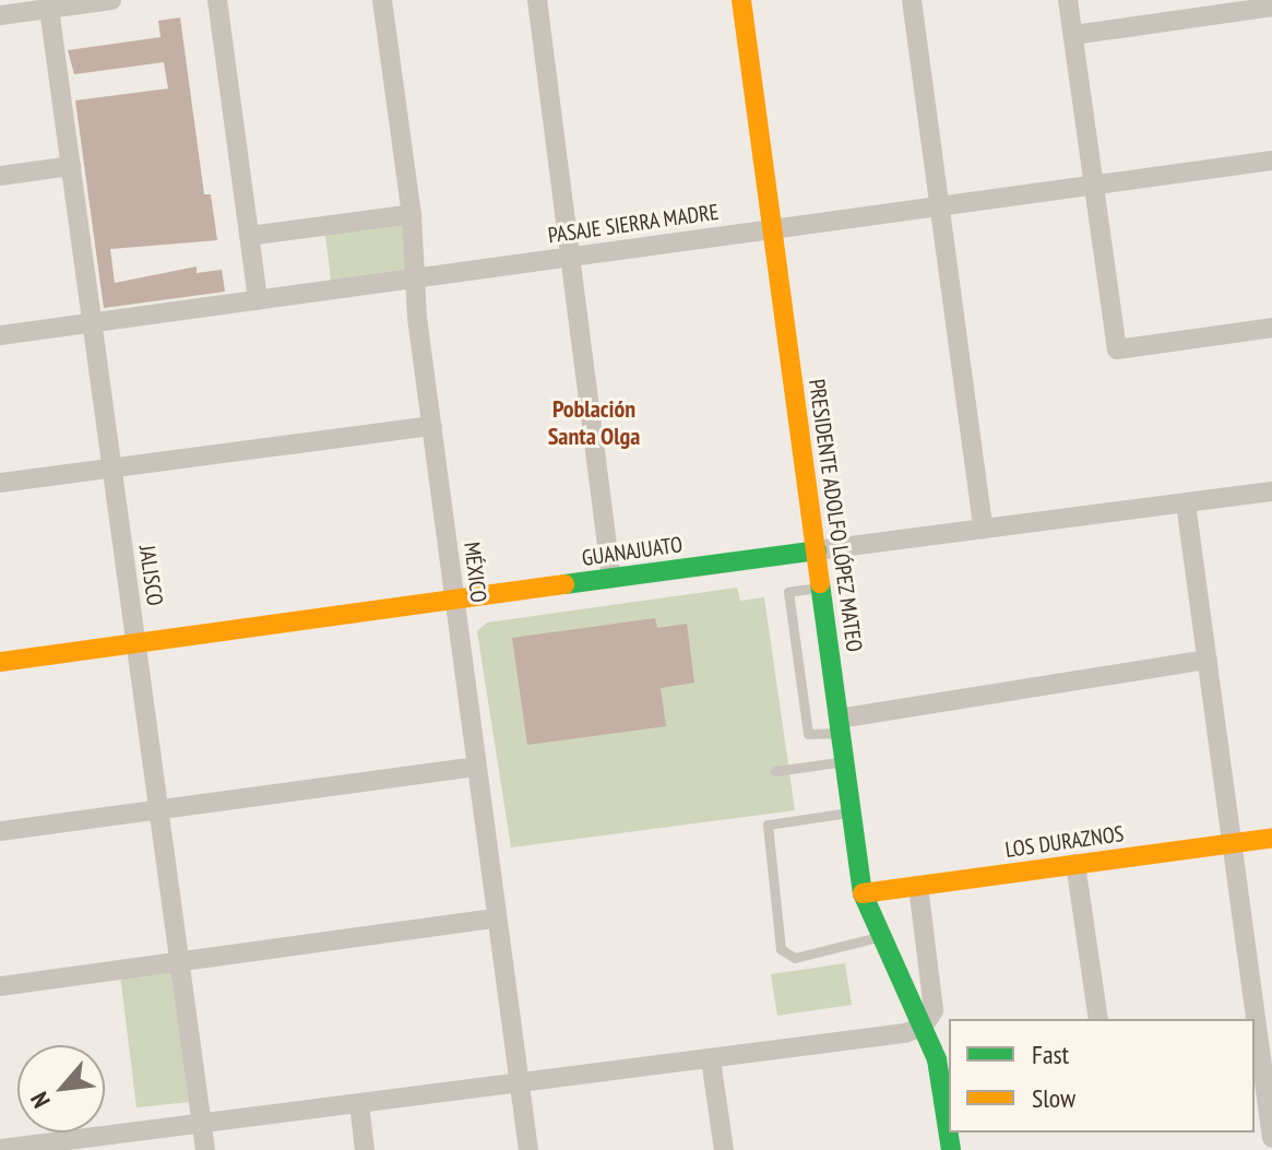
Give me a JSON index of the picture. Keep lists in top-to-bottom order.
{
  "streets": {
    "street": [
      "PASAJE SIERRA MADRE",
      "PRESIDENTE ADOLFO LÓPEZ MATEO",
      "GUANAJUATO",
      "MÉXICO",
      "JALISCO",
      "LOS DURAZNOS"
    ]
  },
  "crossings": [
    ["PASAJE SIERRA MADRE", "PRESIDENTE ADOLFO LÓPEZ MATEO"],
    ["PASAJE SIERRA MADRE", "MÉXICO"],
    ["PASAJE SIERRA MADRE", "JALISCO"],
    ["PRESIDENTE ADOLFO LÓPEZ MATEO", "GUANAJUATO"],
    ["PRESIDENTE ADOLFO LÓPEZ MATEO", "LOS DURAZNOS"],
    ["GUANAJUATO", "MÉXICO"],
    ["GUANAJUATO", "JALISCO"]
  ],
  "districts": ["Población Santa Olga"],
  "legend": ["Fast", "Slow"],
  "north": "bottom left"
}
